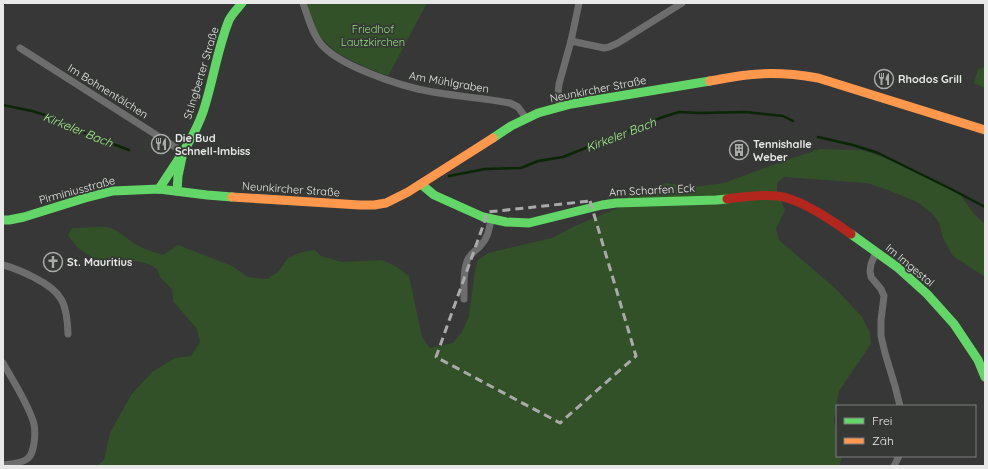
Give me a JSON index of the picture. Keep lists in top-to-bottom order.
{
  "streets": {
    "main road": [
      "St.Ingberter Straße",
      "Neunkircher Straße",
      "Pirminiusstraße",
      "Am Scharfen Eck",
      "Im Imgestal"
    ],
    "street": ["Am Mühlgraben", "Im Bohnentälchen"]
  },
  "crossings": [
    ["St.Ingberter Straße", "Neunkircher Straße"],
    ["St.Ingberter Straße", "Im Bohnentälchen"],
    ["St.Ingberter Straße", "Pirminiusstraße"],
    ["Am Mühlgraben", "Neunkircher Straße"],
    ["Neunkircher Straße", "Pirminiusstraße"],
    ["Neunkircher Straße", "Am Scharfen Eck"],
    ["Am Scharfen Eck", "Im Imgestal"]
  ],
  "water": ["Kirkeler Bach"],
  "parks": ["Friedhof Lautzkirchen"],
  "places": {
    "restaurant": ["Rhodos Grill", "Die Bud Schnell-Imbiss"],
    "building": ["Tennishalle Weber"],
    "church": ["St. Mauritius"]
  },
  "legend": ["Frei", "Zäh"]
}
